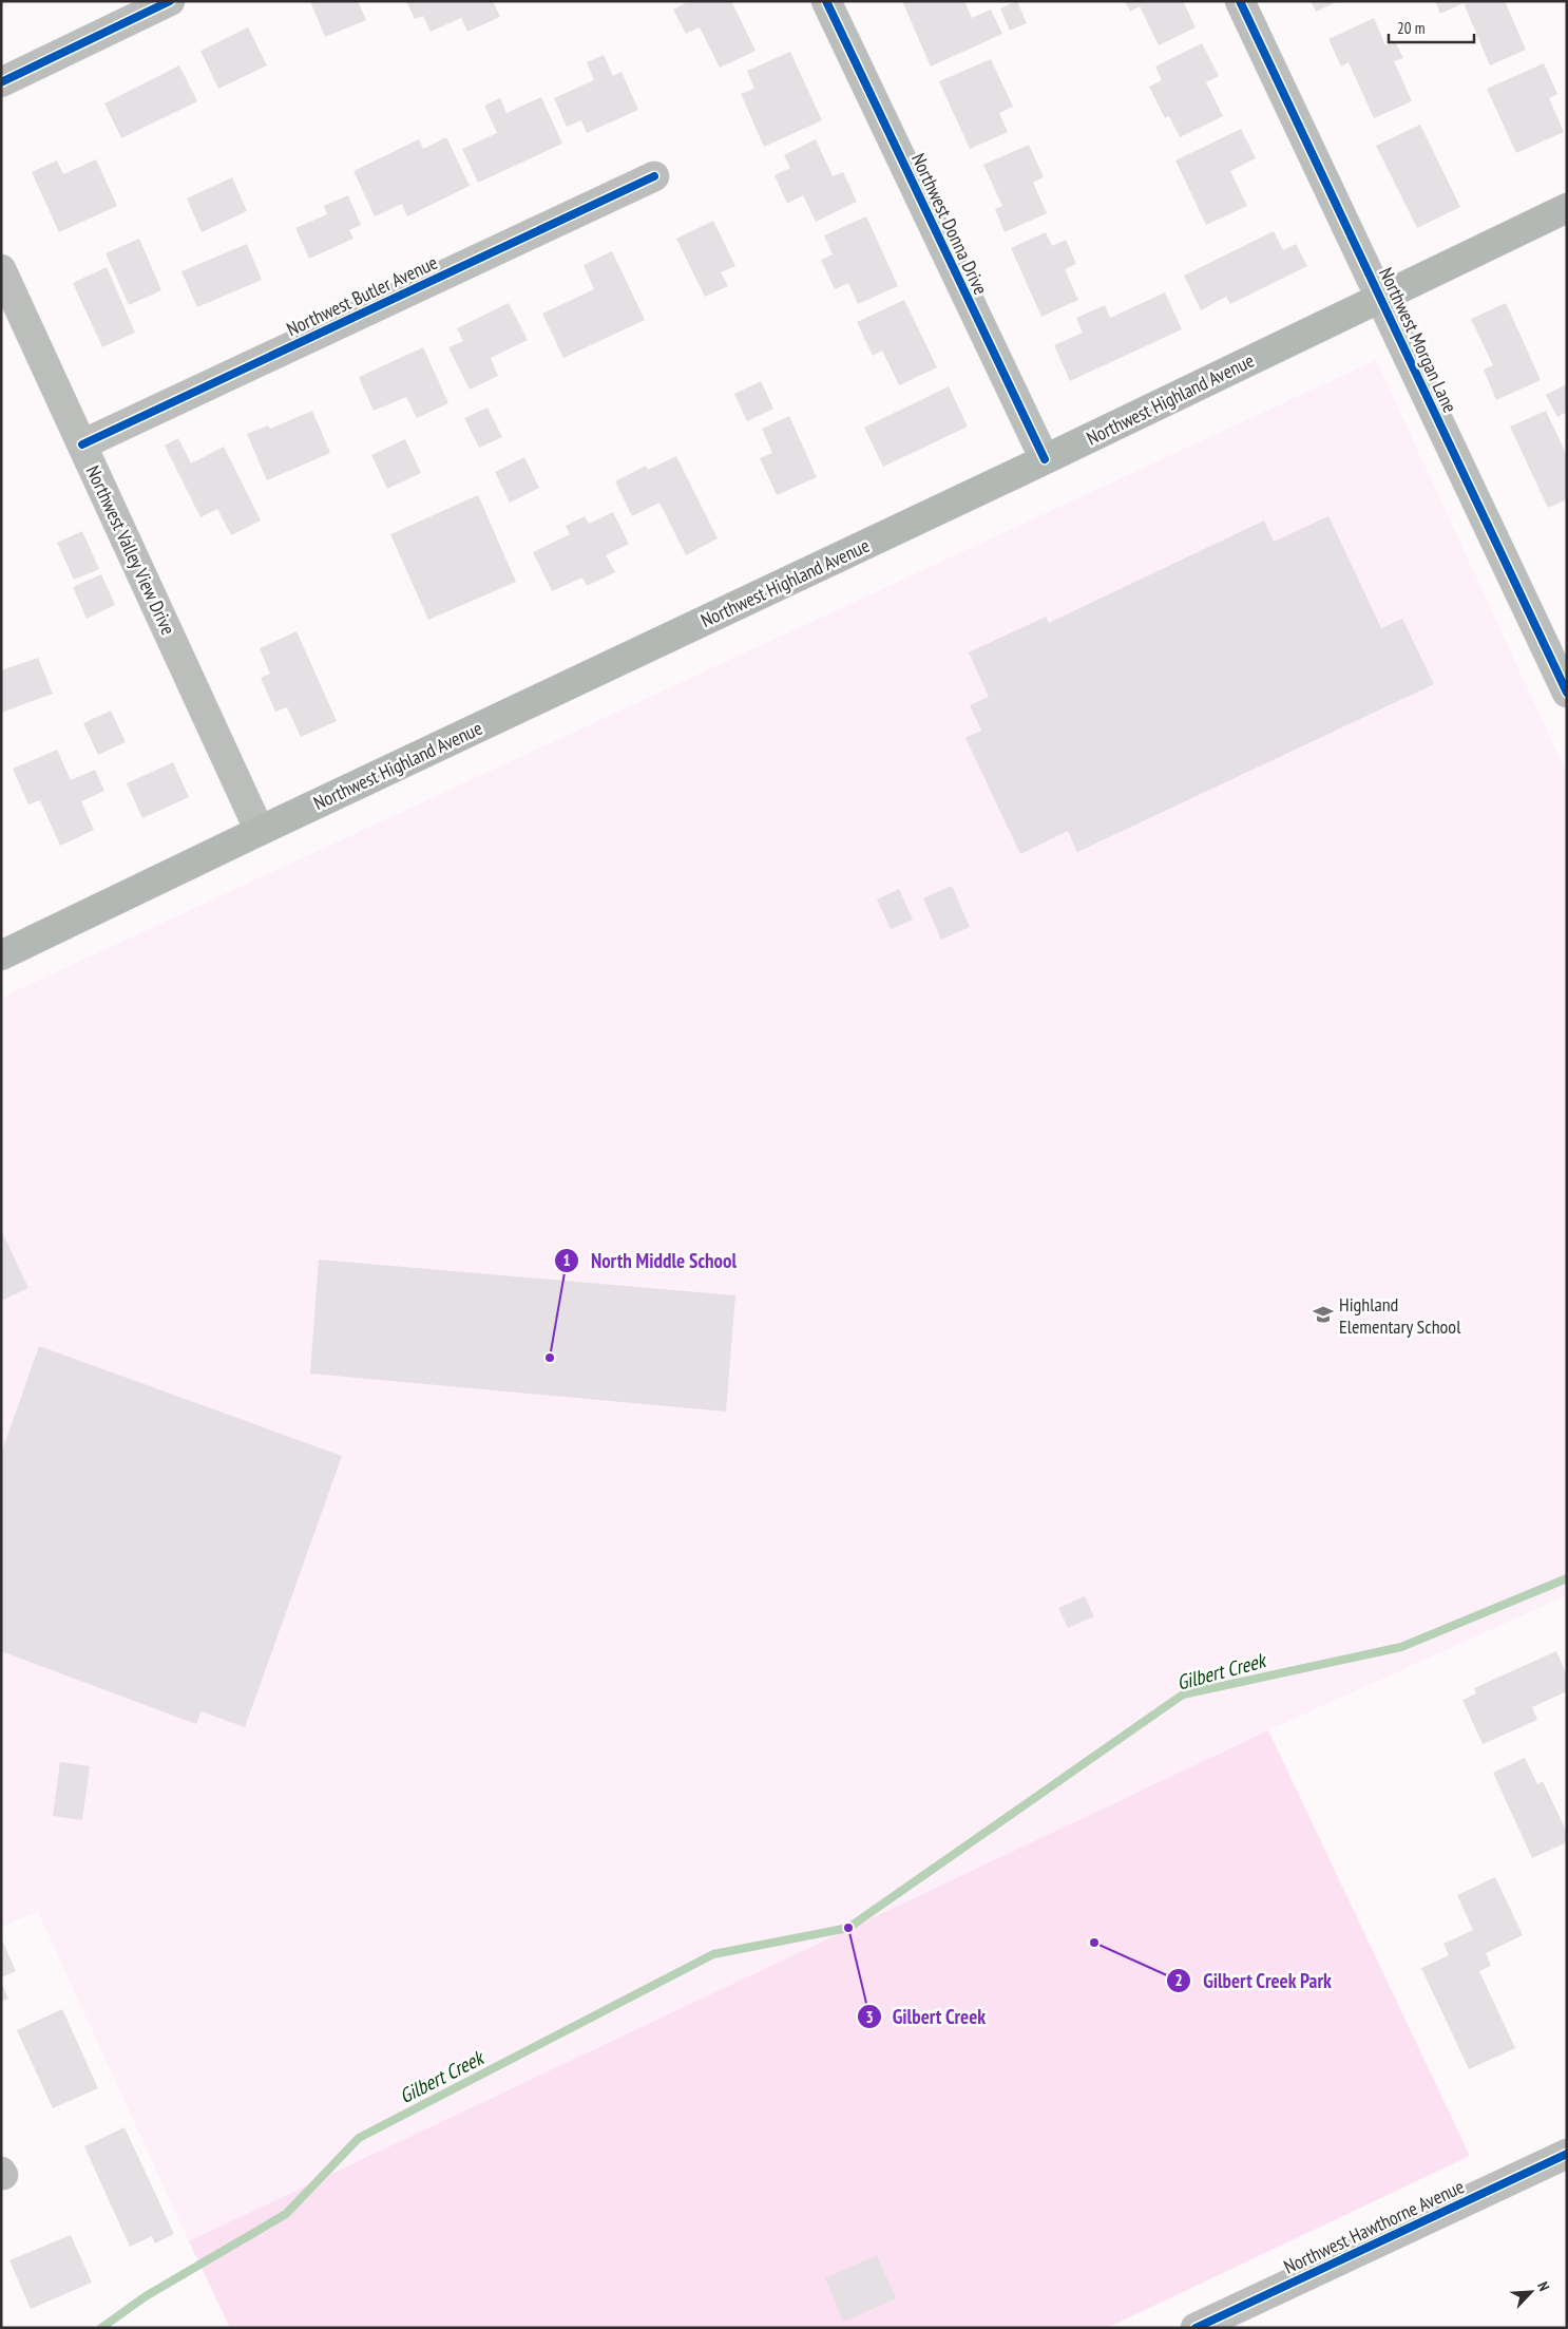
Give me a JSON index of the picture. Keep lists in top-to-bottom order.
{
  "streets": {
    "main road": ["Northwest Highland Avenue"],
    "street": [
      "Northwest Donna Drive",
      "Northwest Butler Avenue",
      "Northwest Morgan Lane",
      "Northwest Valley View Drive",
      "Northwest Hawthorne Avenue"
    ]
  },
  "crossings": [
    ["Northwest Donna Drive", "Northwest Highland Avenue"],
    ["Northwest Butler Avenue", "Northwest Valley View Drive"],
    ["Northwest Morgan Lane", "Northwest Highland Avenue"],
    ["Northwest Highland Avenue", "Northwest Valley View Drive"]
  ],
  "water": ["Gilbert Creek"],
  "places": {
    "school or university": ["Highland Elementary School"],
    "other": ["North Middle School", "Gilbert Creek", "Gilbert Creek Park"]
  },
  "scale_bar": "20 m",
  "north": "top right"
}
